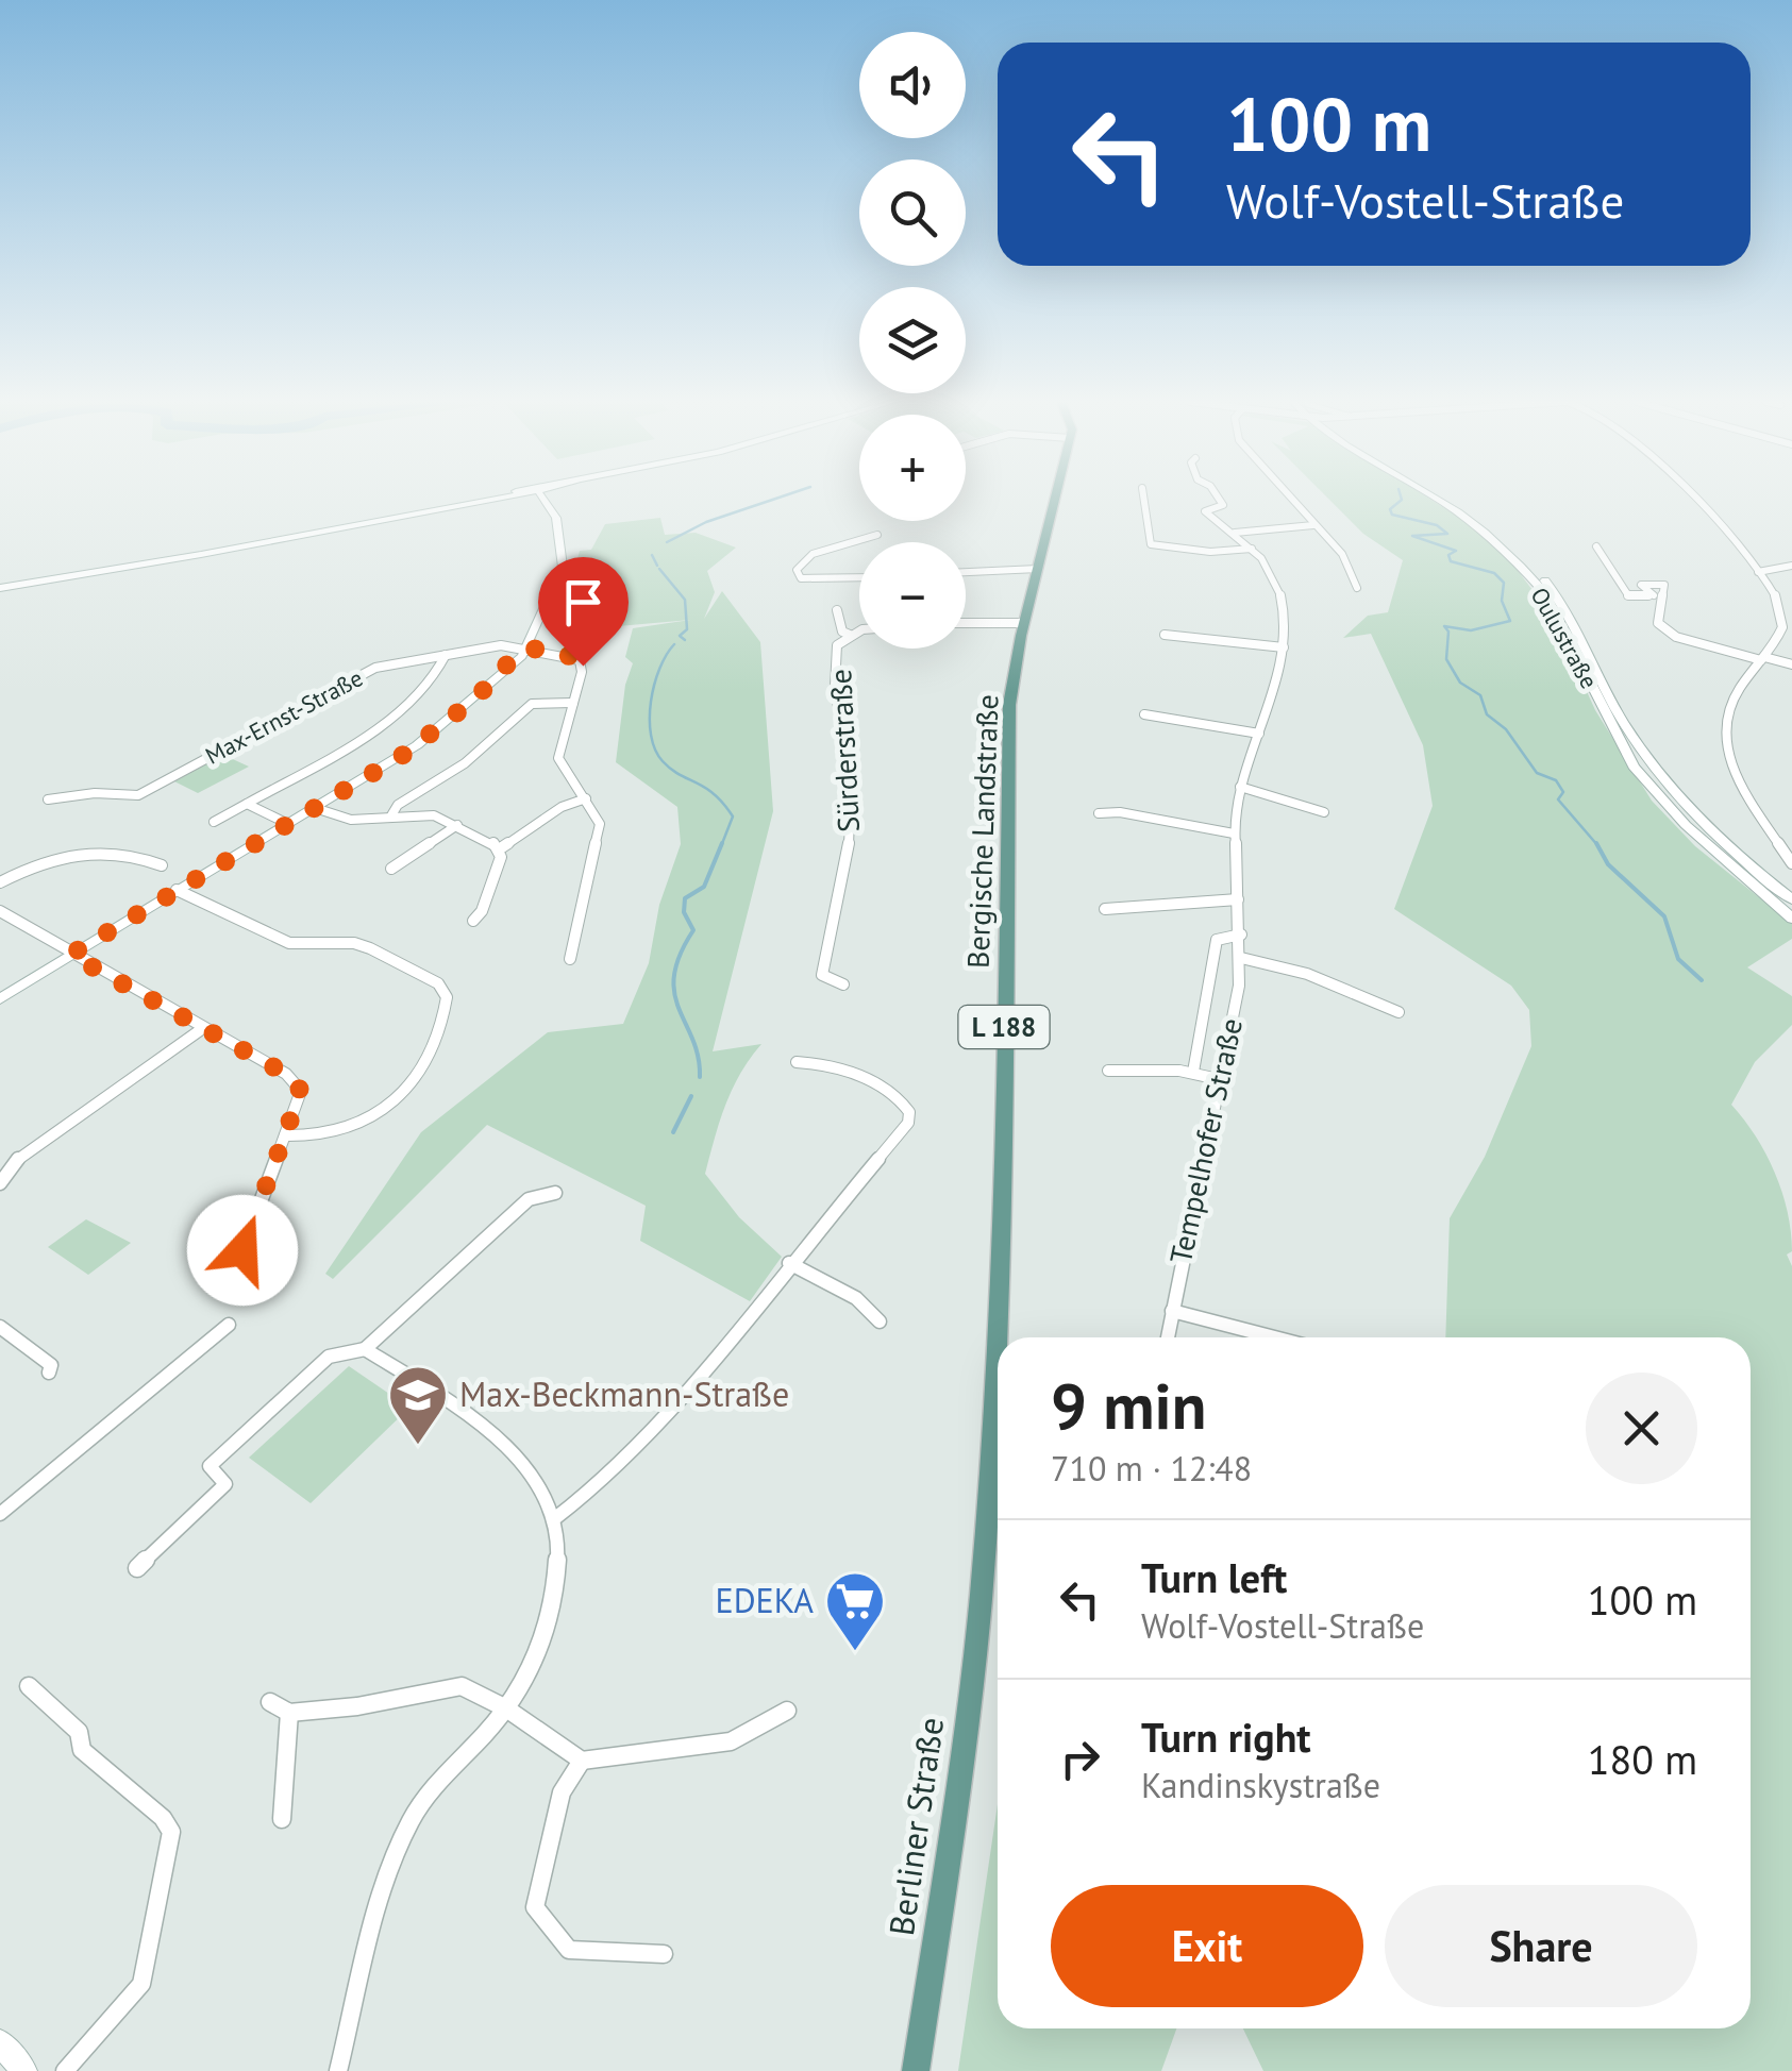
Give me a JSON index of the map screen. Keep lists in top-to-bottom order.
{
  "streets": {
    "main road": [
      "Oulustraße",
      "Bergische Landstraße",
      "L 188",
      "Berliner Straße"
    ],
    "street": ["Max-Ernst-Straße", "Sürderstraße", "Tempelhofer Straße"]
  },
  "crossings": [
    ["Bergische Landstraße", "Berliner Straße"]
  ],
  "places": {
    "school or university": ["Max-Beckmann-Straße"],
    "supermarket": ["EDEKA"]
  },
  "page": {
    "map_buttons": ["+", "−"],
    "turn": ["100 m", "Wolf-Vostell-Straße"],
    "heading": ["9 min", "710 m · 12:48"],
    "list": [
      {
        "name": "Turn left",
        "note": "Wolf-Vostell-Straße",
        "value": "100 m"
      },
      {
        "name": "Turn right",
        "note": "Kandinskystraße",
        "value": "180 m"
      }
    ],
    "buttons": ["Exit", "Share"]
  }
}
